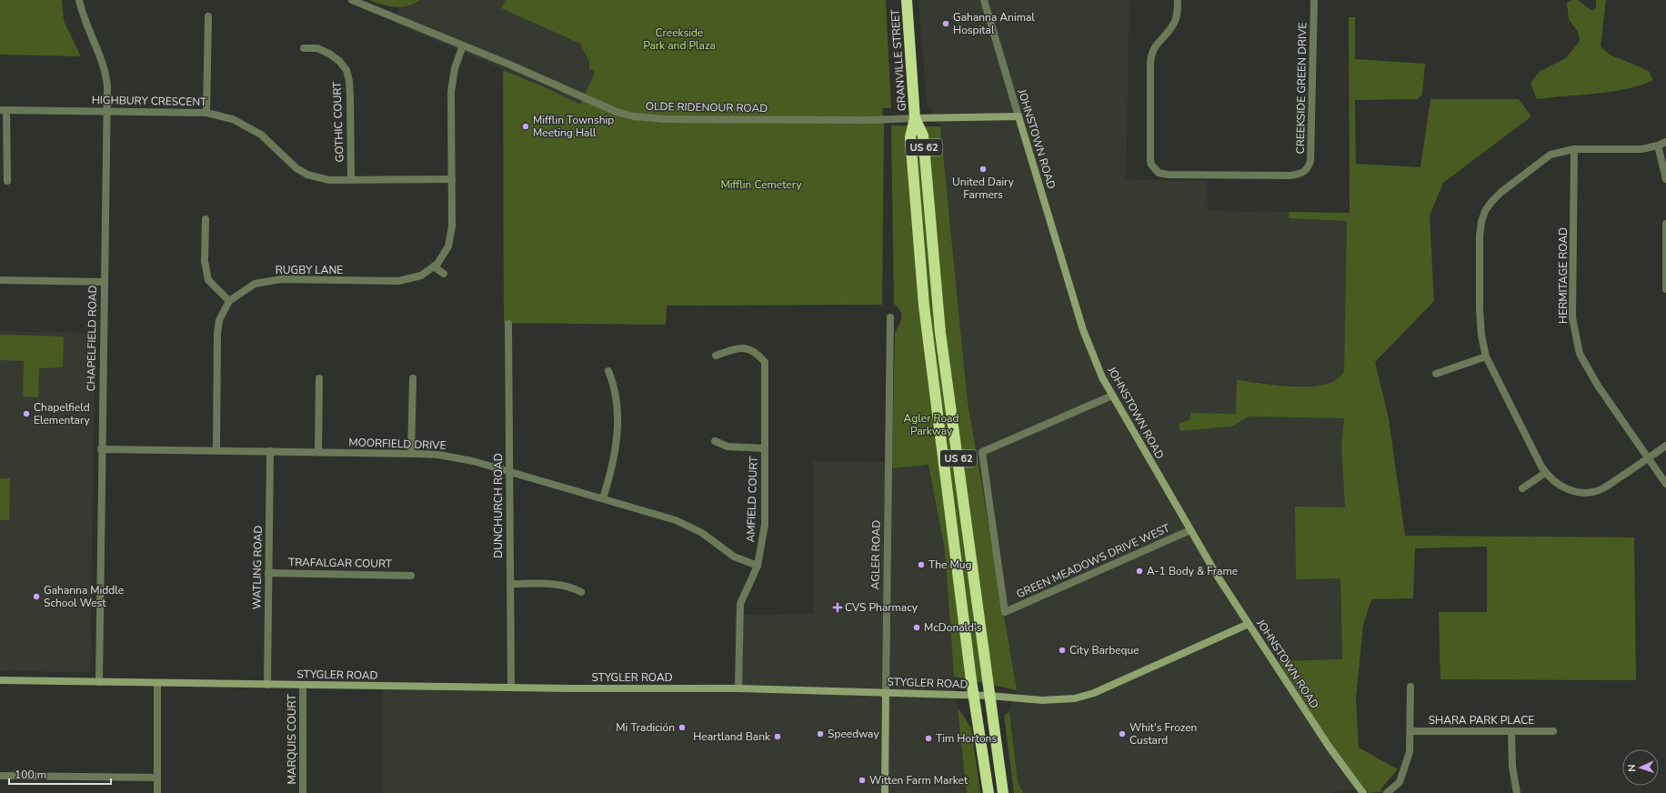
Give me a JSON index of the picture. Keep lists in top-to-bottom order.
{
  "streets": {
    "highway": ["GRANVILLE STREET", "US 62"],
    "main road": [
      "OLDE RIDENOUR ROAD",
      "JOHNSTOWN ROAD",
      "AGLER ROAD",
      "STYGLER ROAD"
    ],
    "street": [
      "CREEKSIDE GREEN DRIVE",
      "HIGHBURY CRESCENT",
      "GOTHIC COURT",
      "RUGBY LANE",
      "HERMITAGE ROAD",
      "CHAPELFIELD ROAD",
      "MOORFIELD DRIVE",
      "AMFIELD COURT",
      "DUNCHURCH ROAD",
      "GREEN MEADOWS DRIVE WEST",
      "TRAFALGAR COURT",
      "WATLING ROAD",
      "SHARA PARK PLACE",
      "MARQUIS COURT"
    ]
  },
  "crossings": [
    ["GRANVILLE STREET", "OLDE RIDENOUR ROAD"],
    ["GRANVILLE STREET", "US 62"],
    ["HIGHBURY CRESCENT", "GOTHIC COURT"],
    ["HIGHBURY CRESCENT", "RUGBY LANE"],
    ["HIGHBURY CRESCENT", "CHAPELFIELD ROAD"],
    ["OLDE RIDENOUR ROAD", "JOHNSTOWN ROAD"],
    ["OLDE RIDENOUR ROAD", "US 62"],
    ["OLDE RIDENOUR ROAD", "RUGBY LANE"],
    ["JOHNSTOWN ROAD", "GREEN MEADOWS DRIVE WEST"],
    ["JOHNSTOWN ROAD", "STYGLER ROAD"],
    ["US 62", "STYGLER ROAD"],
    ["RUGBY LANE", "MOORFIELD DRIVE"],
    ["CHAPELFIELD ROAD", "MOORFIELD DRIVE"],
    ["CHAPELFIELD ROAD", "STYGLER ROAD"],
    ["MOORFIELD DRIVE", "AMFIELD COURT"],
    ["MOORFIELD DRIVE", "DUNCHURCH ROAD"],
    ["MOORFIELD DRIVE", "WATLING ROAD"],
    ["AMFIELD COURT", "STYGLER ROAD"],
    ["DUNCHURCH ROAD", "STYGLER ROAD"],
    ["AGLER ROAD", "STYGLER ROAD"],
    ["TRAFALGAR COURT", "WATLING ROAD"],
    ["WATLING ROAD", "STYGLER ROAD"],
    ["STYGLER ROAD", "MARQUIS COURT"]
  ],
  "parks": ["Creekside Park and Plaza", "Mifflin Cemetery", "Agler Road Parkway"],
  "places": {
    "other": [
      "Gahanna Animal Hospital",
      "Mifflin Township Meeting Hall",
      "United Dairy Farmers",
      "Chapelfield Elementary",
      "The Mug",
      "A-1 Body & Frame",
      "Gahanna Middle School West",
      "McDonald's",
      "City Barbeque",
      "Mi Tradición",
      "Speedway",
      "Whit's Frozen Custard",
      "Heartland Bank",
      "Tim Hortons",
      "Witten Farm Market"
    ],
    "health": ["CVS Pharmacy"]
  },
  "scale_bar": "100 m",
  "north": "left"
}
